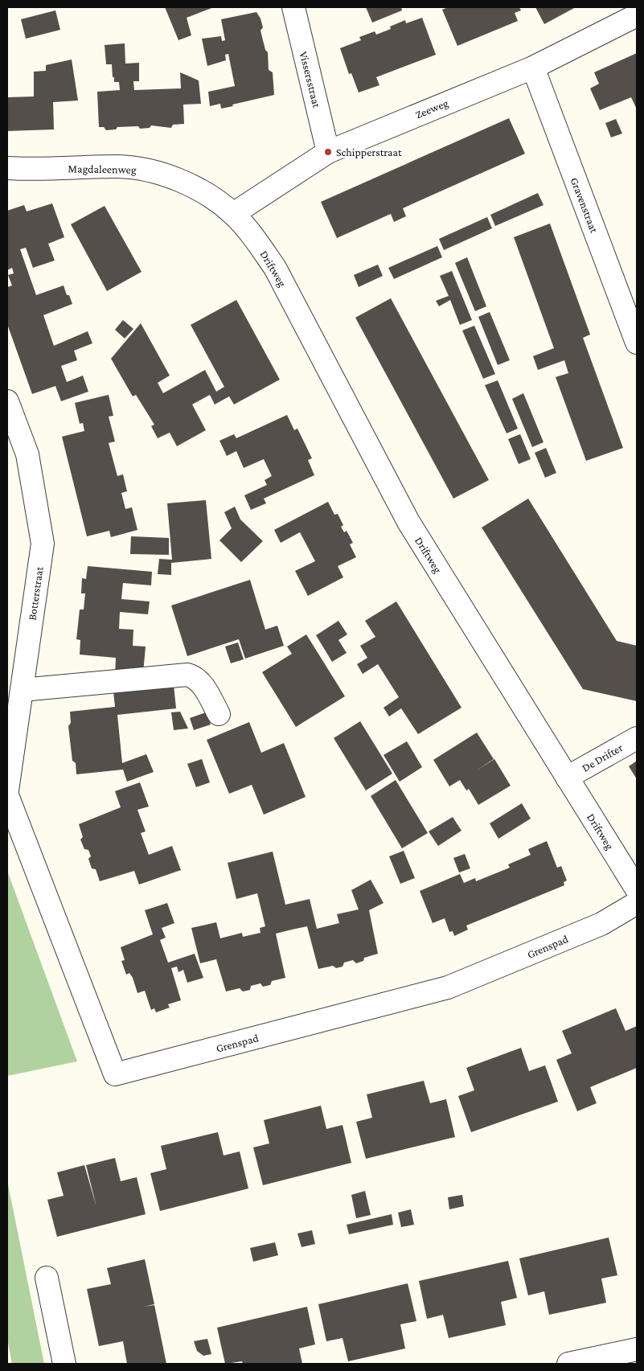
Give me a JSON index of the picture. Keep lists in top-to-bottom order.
{
  "streets": {
    "street": [
      "Vissersstraat",
      "Zeeweg",
      "Magdaleenweg",
      "Gravenstraat",
      "Driftweg",
      "Botterstraat",
      "De Drifter",
      "Grenspad"
    ]
  },
  "crossings": [
    ["Vissersstraat", "Zeeweg"],
    ["Zeeweg", "Magdaleenweg"],
    ["Zeeweg", "Gravenstraat"],
    ["Zeeweg", "Driftweg"],
    ["Magdaleenweg", "Driftweg"],
    ["Driftweg", "De Drifter"]
  ],
  "places": ["Schipperstraat"]
}
